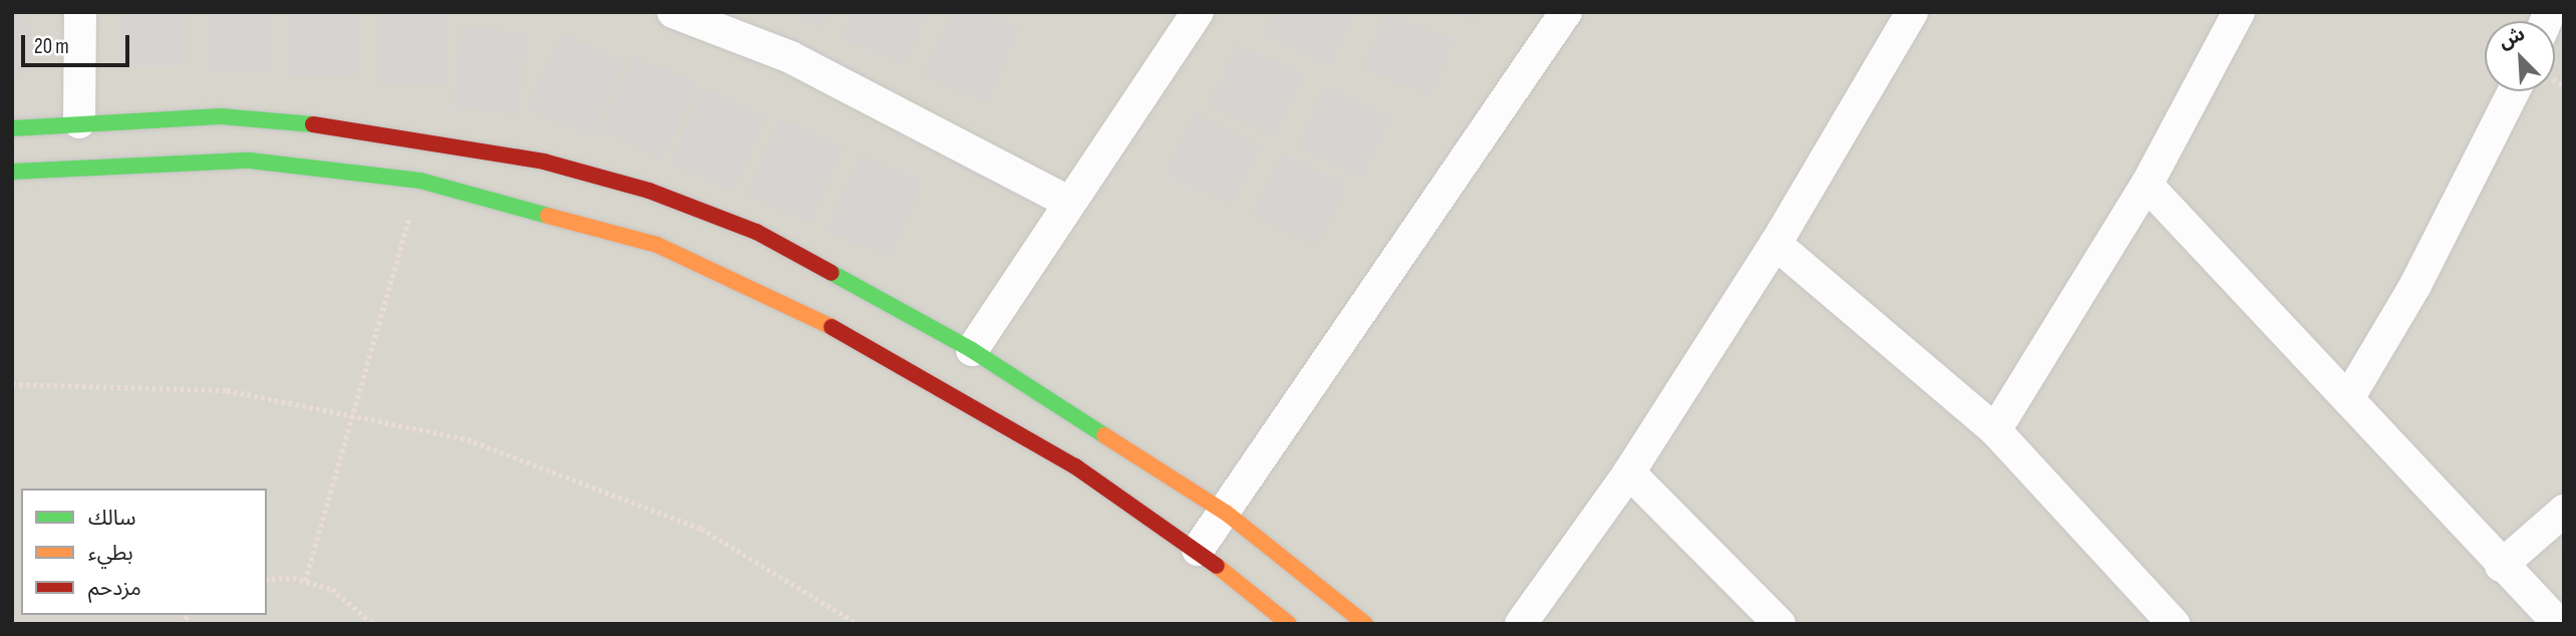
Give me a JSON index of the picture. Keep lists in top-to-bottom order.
{
  "legend": ["سالك", "بطيء", "مزدحم"],
  "scale_bar": "20 m",
  "north": "top left"
}
